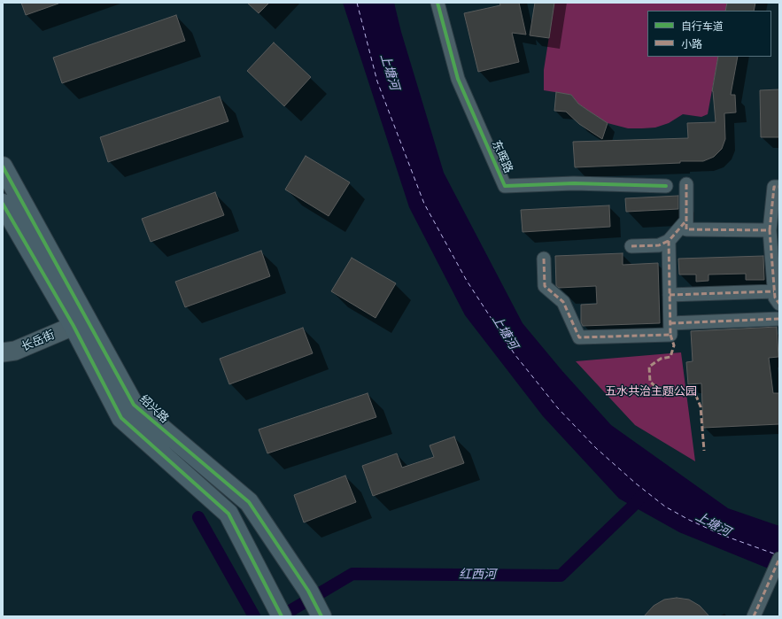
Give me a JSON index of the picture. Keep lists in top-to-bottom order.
{
  "streets": {
    "main road": ["绍兴路"],
    "street": ["东晖路", "长岳街"]
  },
  "water": ["上塘河", "红西河"],
  "parks": ["五水共治主题公园"],
  "legend": ["自行车道", "小路"]
}
